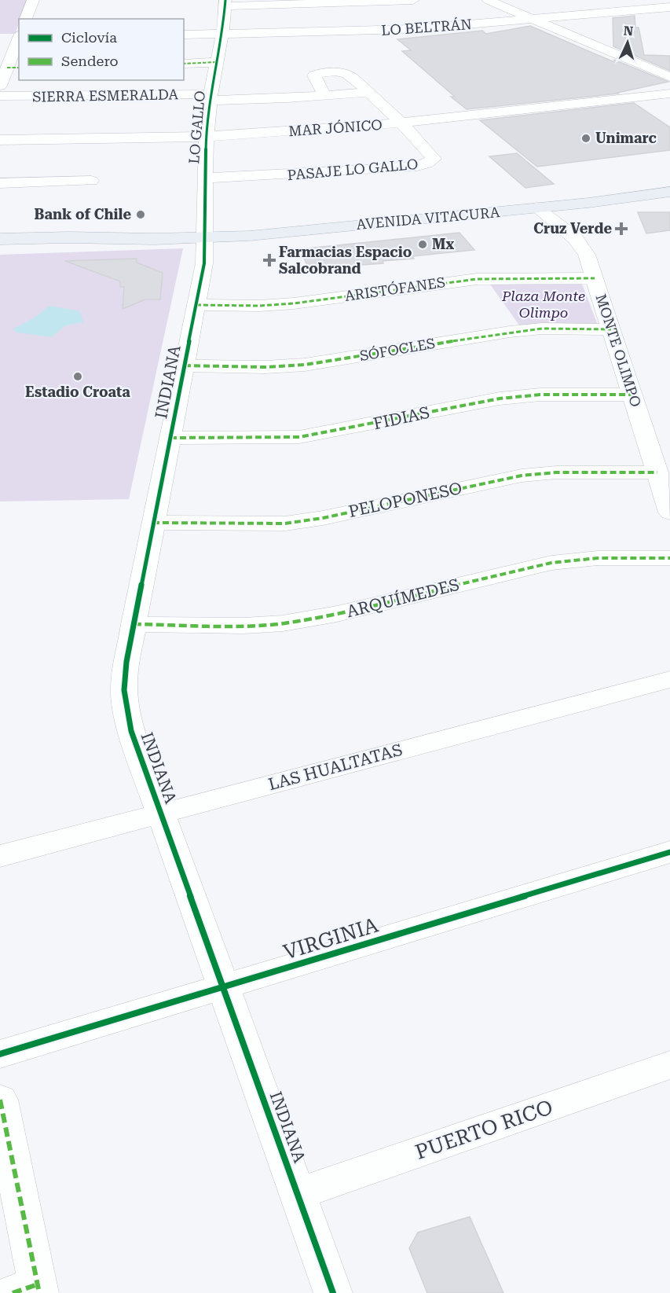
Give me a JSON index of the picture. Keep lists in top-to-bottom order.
{
  "streets": {
    "main road": ["AVENIDA VITACURA"],
    "street": [
      "LO BELTRÁN",
      "SIERRA ESMERALDA",
      "LO GALLO",
      "MAR JÓNICO",
      "PASAJE LO GALLO",
      "ARISTÓFANES",
      "SÓFOCLES",
      "MONTE OLIMPO",
      "INDIANA",
      "FIDIAS",
      "PELOPONESO",
      "ARQUÍMEDES",
      "LAS HUALTATAS",
      "VIRGINIA",
      "PUERTO RICO"
    ]
  },
  "crossings": [
    ["LO BELTRÁN", "LO GALLO"],
    ["SIERRA ESMERALDA", "LO GALLO"],
    ["LO GALLO", "MAR JÓNICO"],
    ["LO GALLO", "PASAJE LO GALLO"],
    ["LO GALLO", "AVENIDA VITACURA"],
    ["LO GALLO", "INDIANA"],
    ["MAR JÓNICO", "PASAJE LO GALLO"],
    ["AVENIDA VITACURA", "MONTE OLIMPO"],
    ["AVENIDA VITACURA", "INDIANA"],
    ["ARISTÓFANES", "MONTE OLIMPO"],
    ["ARISTÓFANES", "INDIANA"],
    ["SÓFOCLES", "MONTE OLIMPO"],
    ["SÓFOCLES", "INDIANA"],
    ["MONTE OLIMPO", "FIDIAS"],
    ["MONTE OLIMPO", "PELOPONESO"],
    ["INDIANA", "FIDIAS"],
    ["INDIANA", "PELOPONESO"],
    ["INDIANA", "ARQUÍMEDES"],
    ["INDIANA", "LAS HUALTATAS"],
    ["INDIANA", "VIRGINIA"],
    ["INDIANA", "PUERTO RICO"]
  ],
  "parks": ["Plaza Monte Olimpo"],
  "places": {
    "other": [
      "Unimarc",
      "Bank of Chile",
      "Mx",
      "Estadio Croata"
    ],
    "health": ["Cruz Verde", "Farmacias Espacio Salcobrand"]
  },
  "legend": ["Ciclovía", "Sendero"],
  "north": "top"
}
